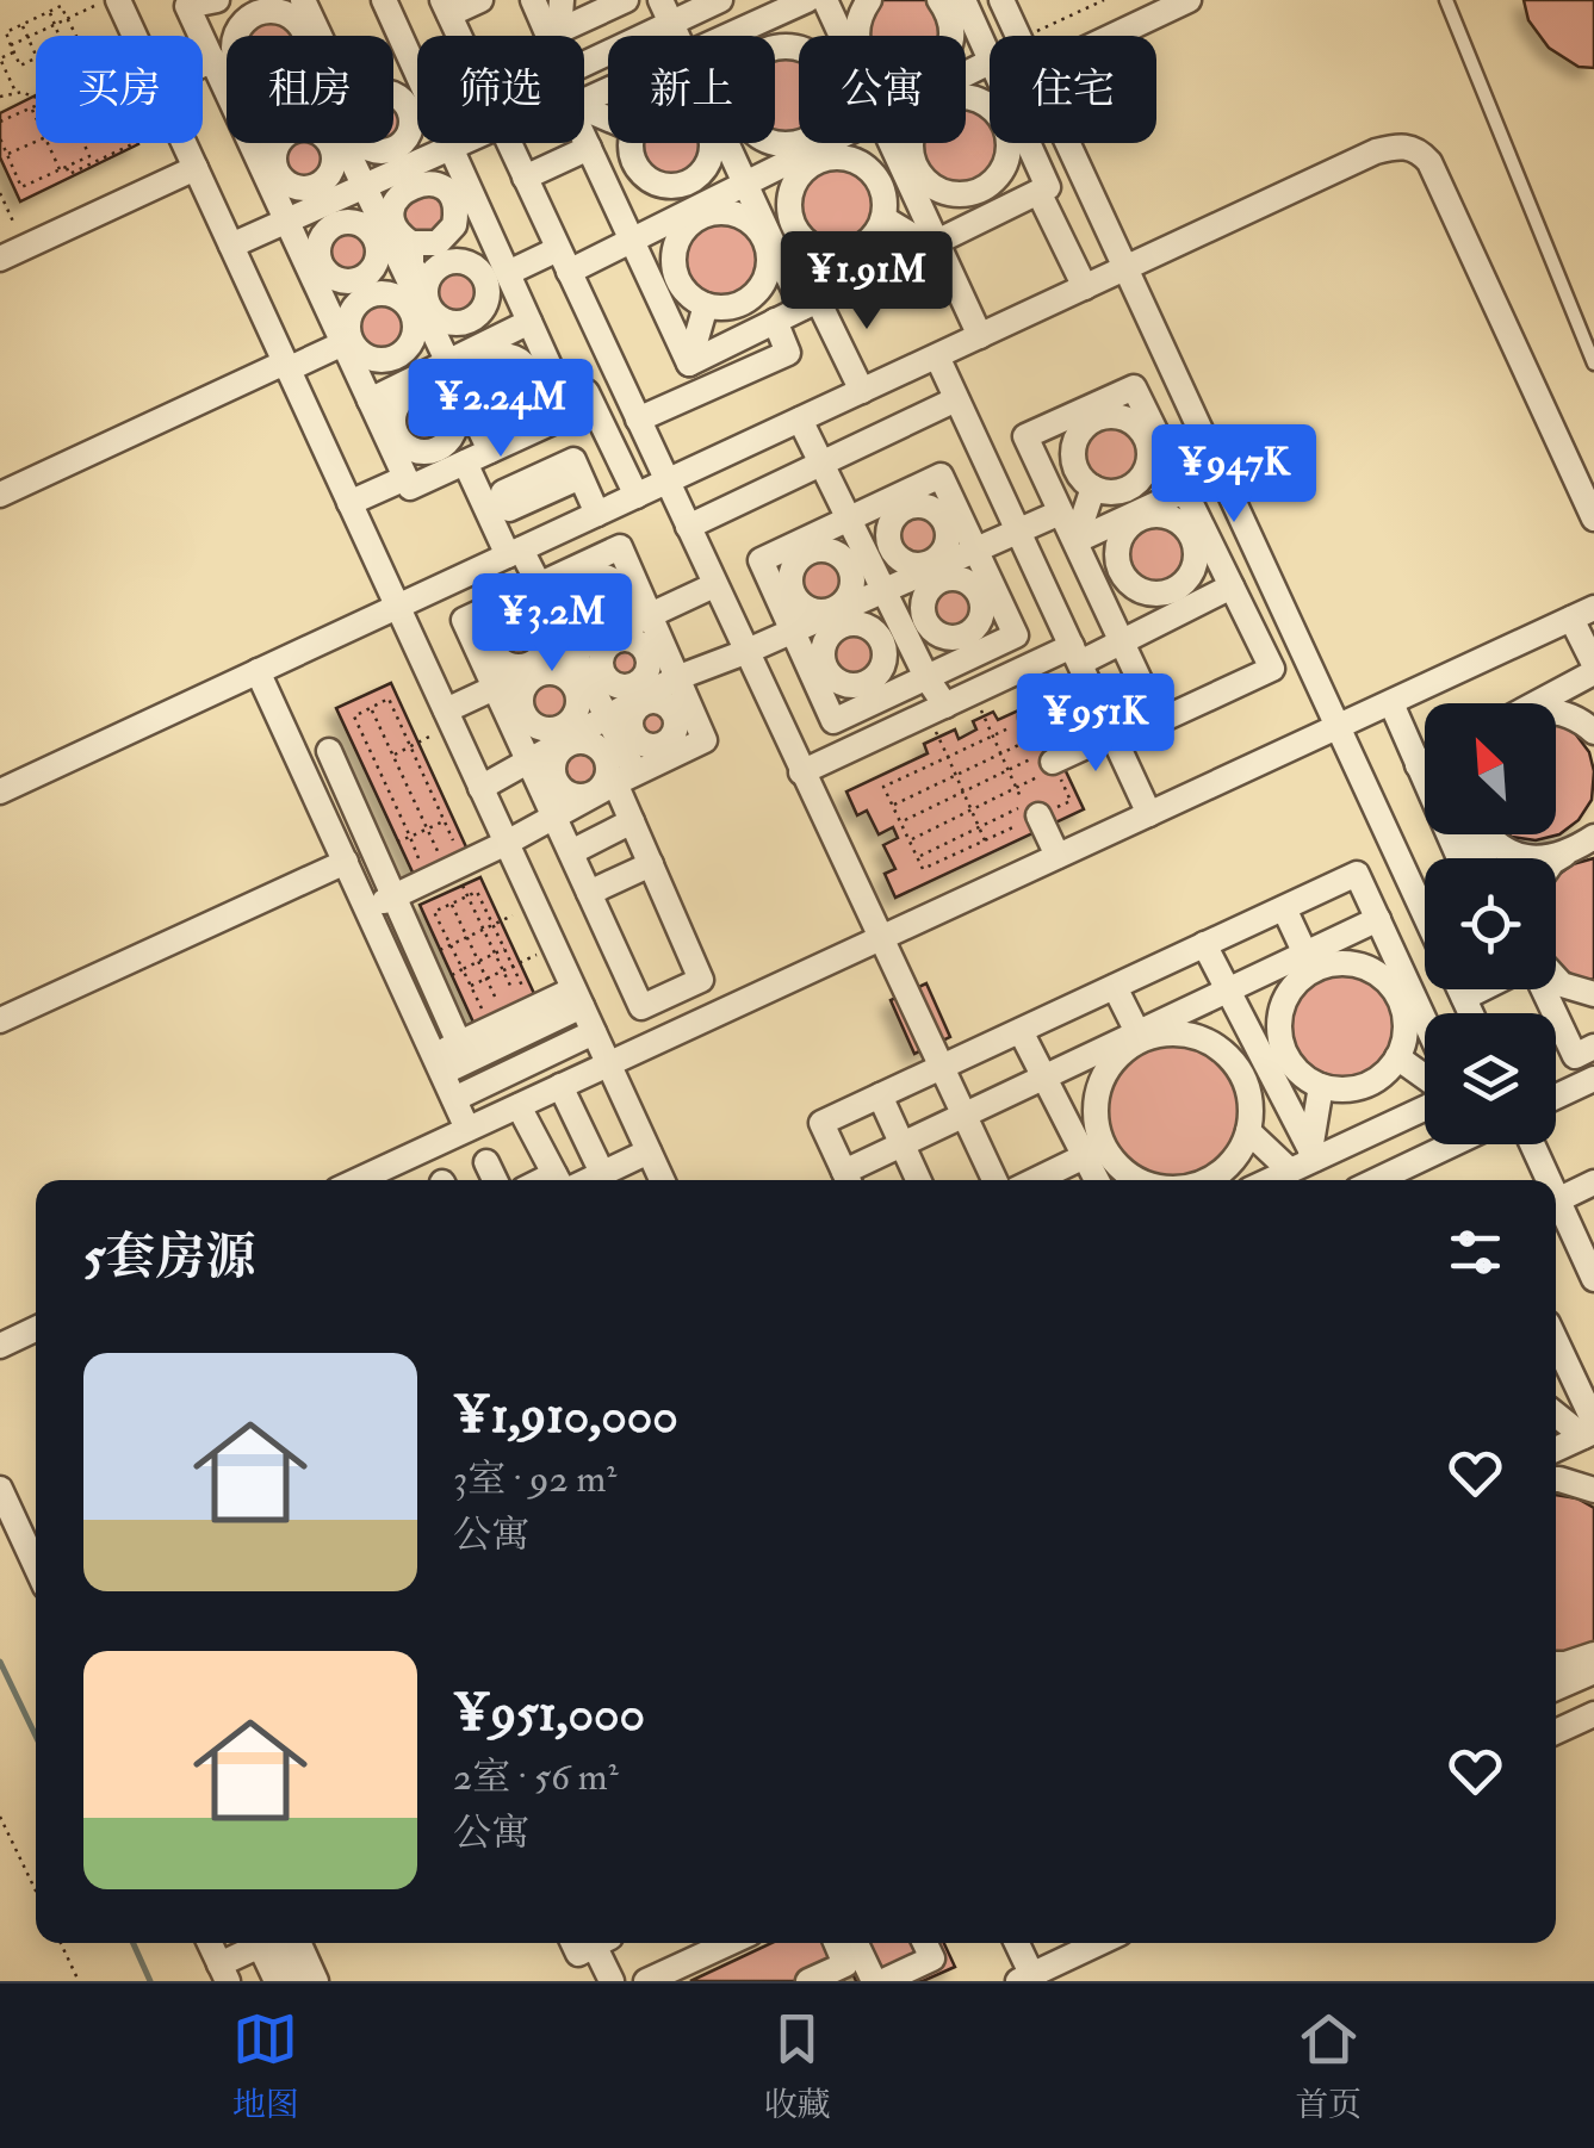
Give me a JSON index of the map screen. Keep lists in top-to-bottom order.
{
  "north": "top left",
  "page": {
    "chip": [
      "买房",
      "租房",
      "筛选",
      "新上",
      "公寓",
      "住宅"
    ],
    "price": [
      "¥1.91M",
      "¥2.24M",
      "¥947K",
      "¥3.2M",
      "¥951K"
    ],
    "heading": "5套房源",
    "list": [
      {
        "name": "¥1,910,000",
        "note": "3室 · 92 m² · 公寓"
      },
      {
        "name": "¥951,000",
        "note": "2室 · 56 m² · 公寓"
      }
    ],
    "tabs": ["地图", "收藏", "首页"]
  }
}
